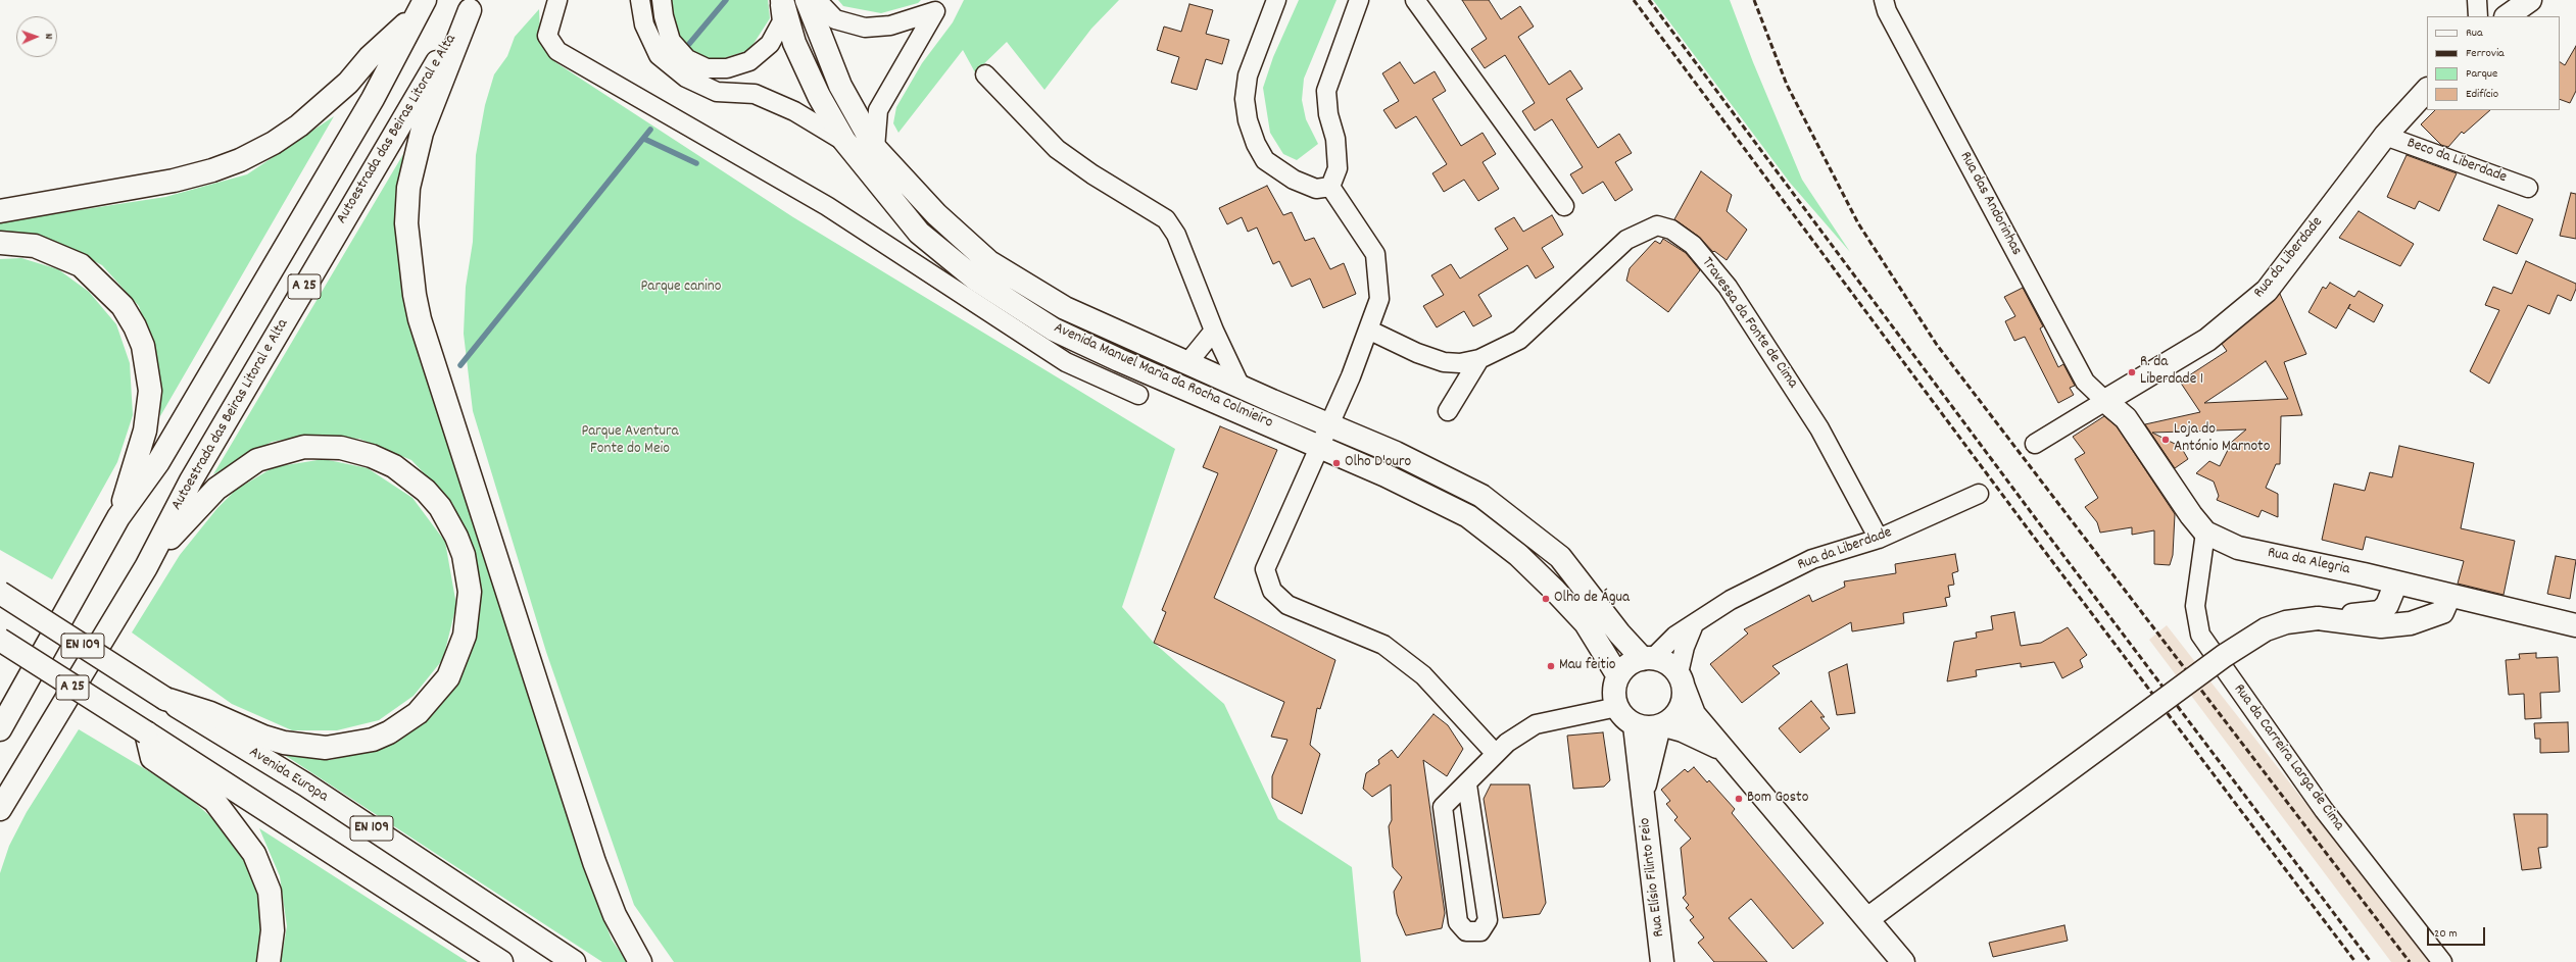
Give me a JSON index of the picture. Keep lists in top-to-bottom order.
{
  "streets": {
    "main road": [
      "Autoestrada das Beiras Litoral e Alta",
      "Rua da Liberdade",
      "A 25",
      "Avenida Manuel Maria da Rocha Colmieiro",
      "Rua da Alegria",
      "EN 109",
      "Avenida Europa",
      "Rua Elísio Filinto Feio"
    ],
    "street": [
      "Beco da Liberdade",
      "Rua das Andorinhas",
      "Travessa da Fonte de Cima",
      "Rua da Carreira Larga de Cima"
    ]
  },
  "crossings": [
    ["Beco da Liberdade", "Rua da Liberdade"],
    ["Rua das Andorinhas", "Rua da Liberdade"],
    ["Rua das Andorinhas", "Rua da Alegria"],
    ["Rua da Liberdade", "Travessa da Fonte de Cima"],
    ["Rua da Liberdade", "Avenida Manuel Maria da Rocha Colmieiro"],
    ["Rua da Liberdade", "Rua da Alegria"],
    ["Rua da Liberdade", "Rua Elísio Filinto Feio"],
    ["Avenida Manuel Maria da Rocha Colmieiro", "Rua Elísio Filinto Feio"],
    ["Rua da Alegria", "Rua da Carreira Larga de Cima"]
  ],
  "parks": ["Parque canino", "Parque Aventura Fonte do Meio"],
  "places": [
    "R. da Liberdade 1",
    "Loja do António Marnoto",
    "Olho D'ouro",
    "Olho de Água",
    "Mau feitio",
    "Bom Gosto"
  ],
  "legend": [
    "Rua",
    "Ferrovia",
    "Parque",
    "Edifício"
  ],
  "scale_bar": "20 m",
  "north": "right"
}
